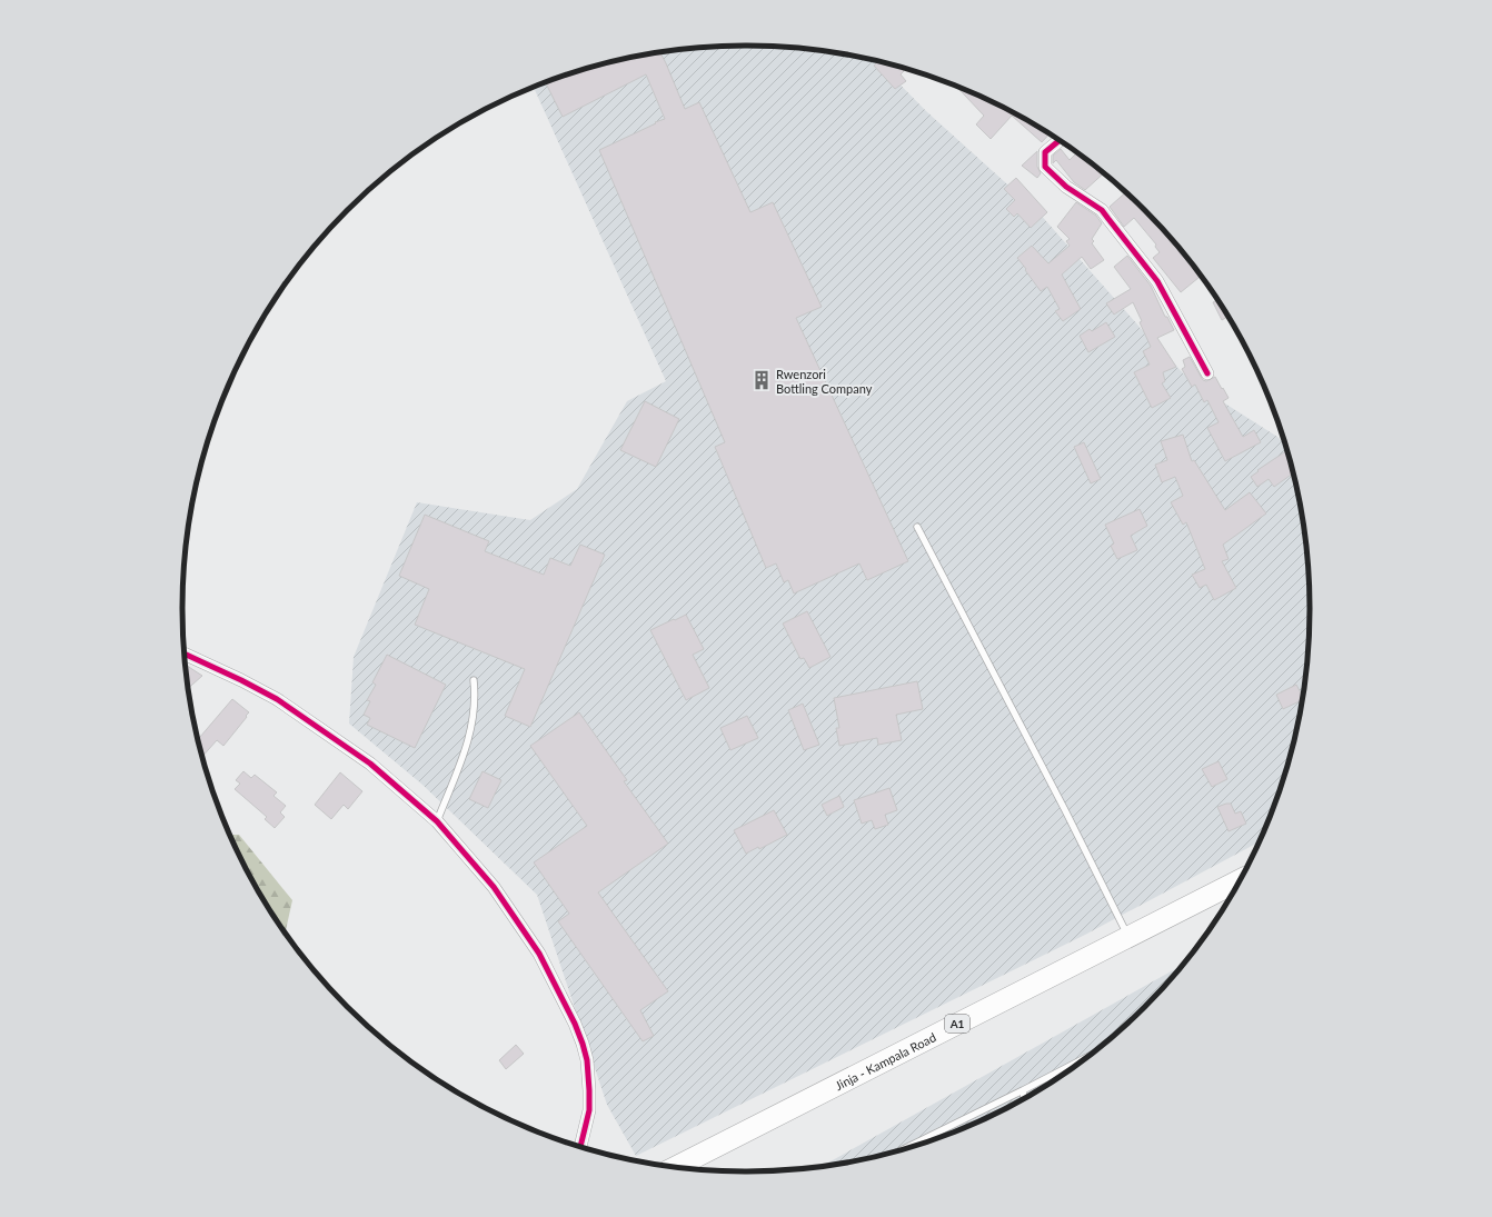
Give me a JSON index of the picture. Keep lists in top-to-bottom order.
{
  "streets": {
    "highway": ["A1", "Jinja - Kampala Road"]
  },
  "places": {
    "building": ["Rwenzori Bottling Company"]
  }
}
